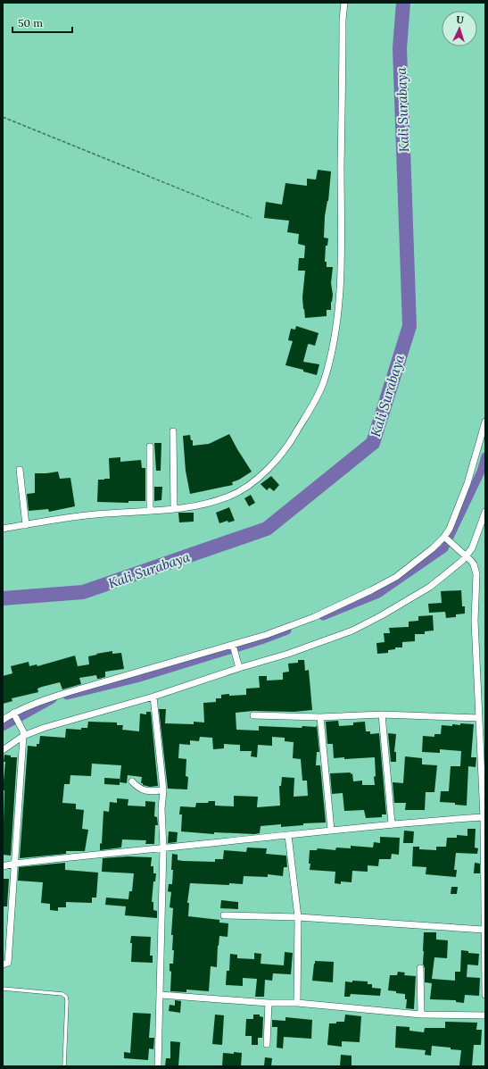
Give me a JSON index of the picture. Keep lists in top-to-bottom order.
{
  "water": ["Kali Surabaya"],
  "scale_bar": "50 m",
  "north": "top"
}
